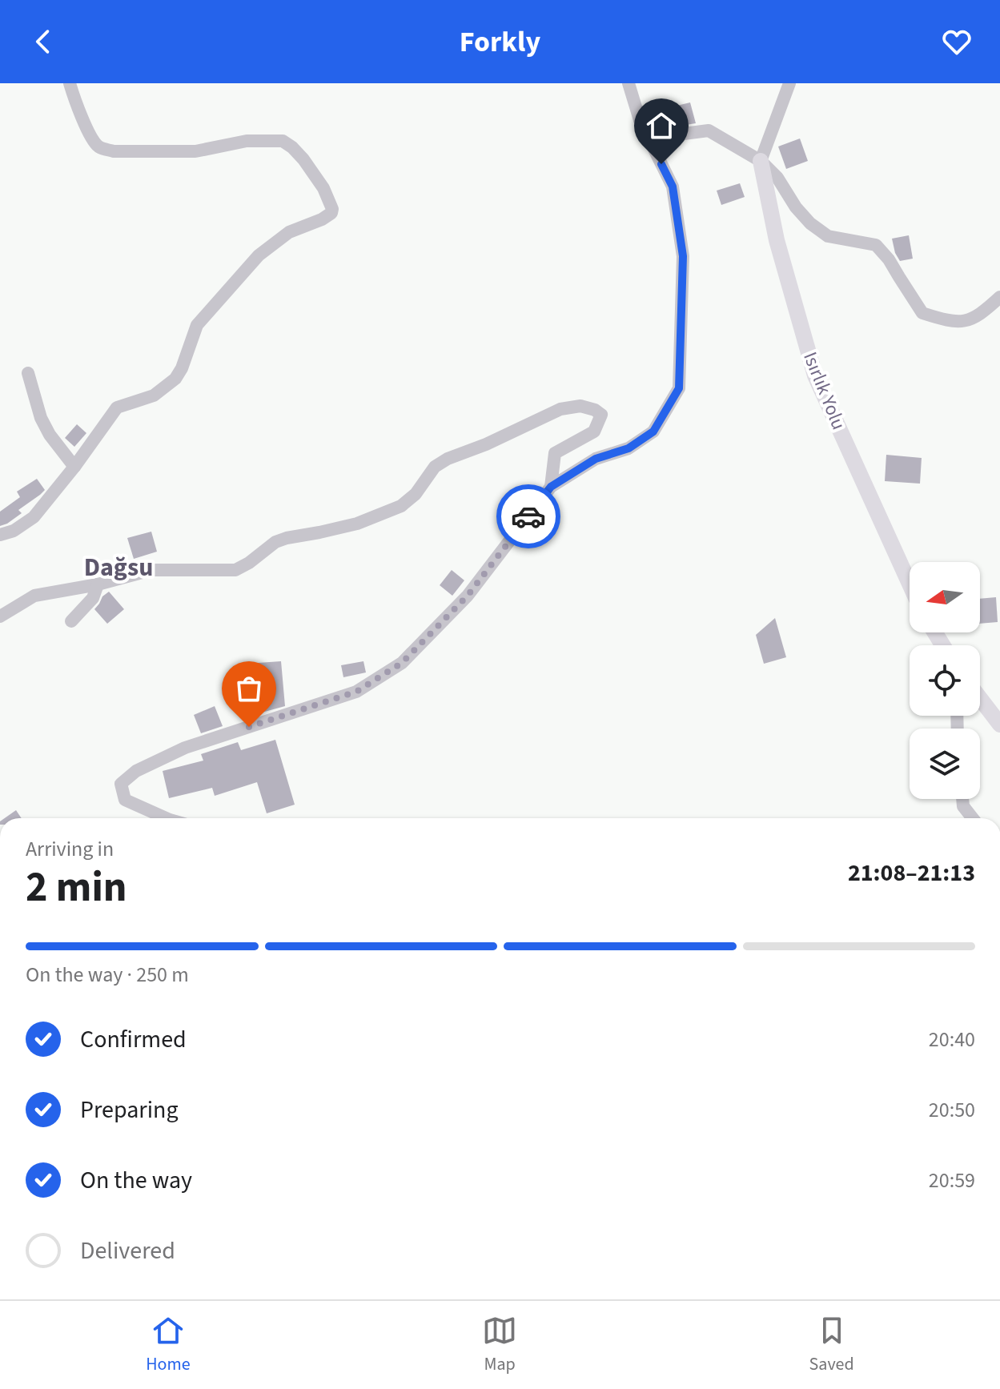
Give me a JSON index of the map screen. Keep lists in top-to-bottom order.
{
  "streets": {
    "main road": ["Isırlık Yolu"]
  },
  "districts": ["Dağsu"],
  "north": "left",
  "page": {
    "header": "Forkly",
    "heading": ["2 min", "Arriving in", "21:08–21:13"],
    "bar": "On the way · 250 m",
    "list": [
      ["Confirmed", "20:40"],
      ["Preparing", "20:50"],
      ["On the way", "20:59"],
      "Delivered"
    ],
    "tabs": ["Home", "Map", "Saved"]
  }
}
